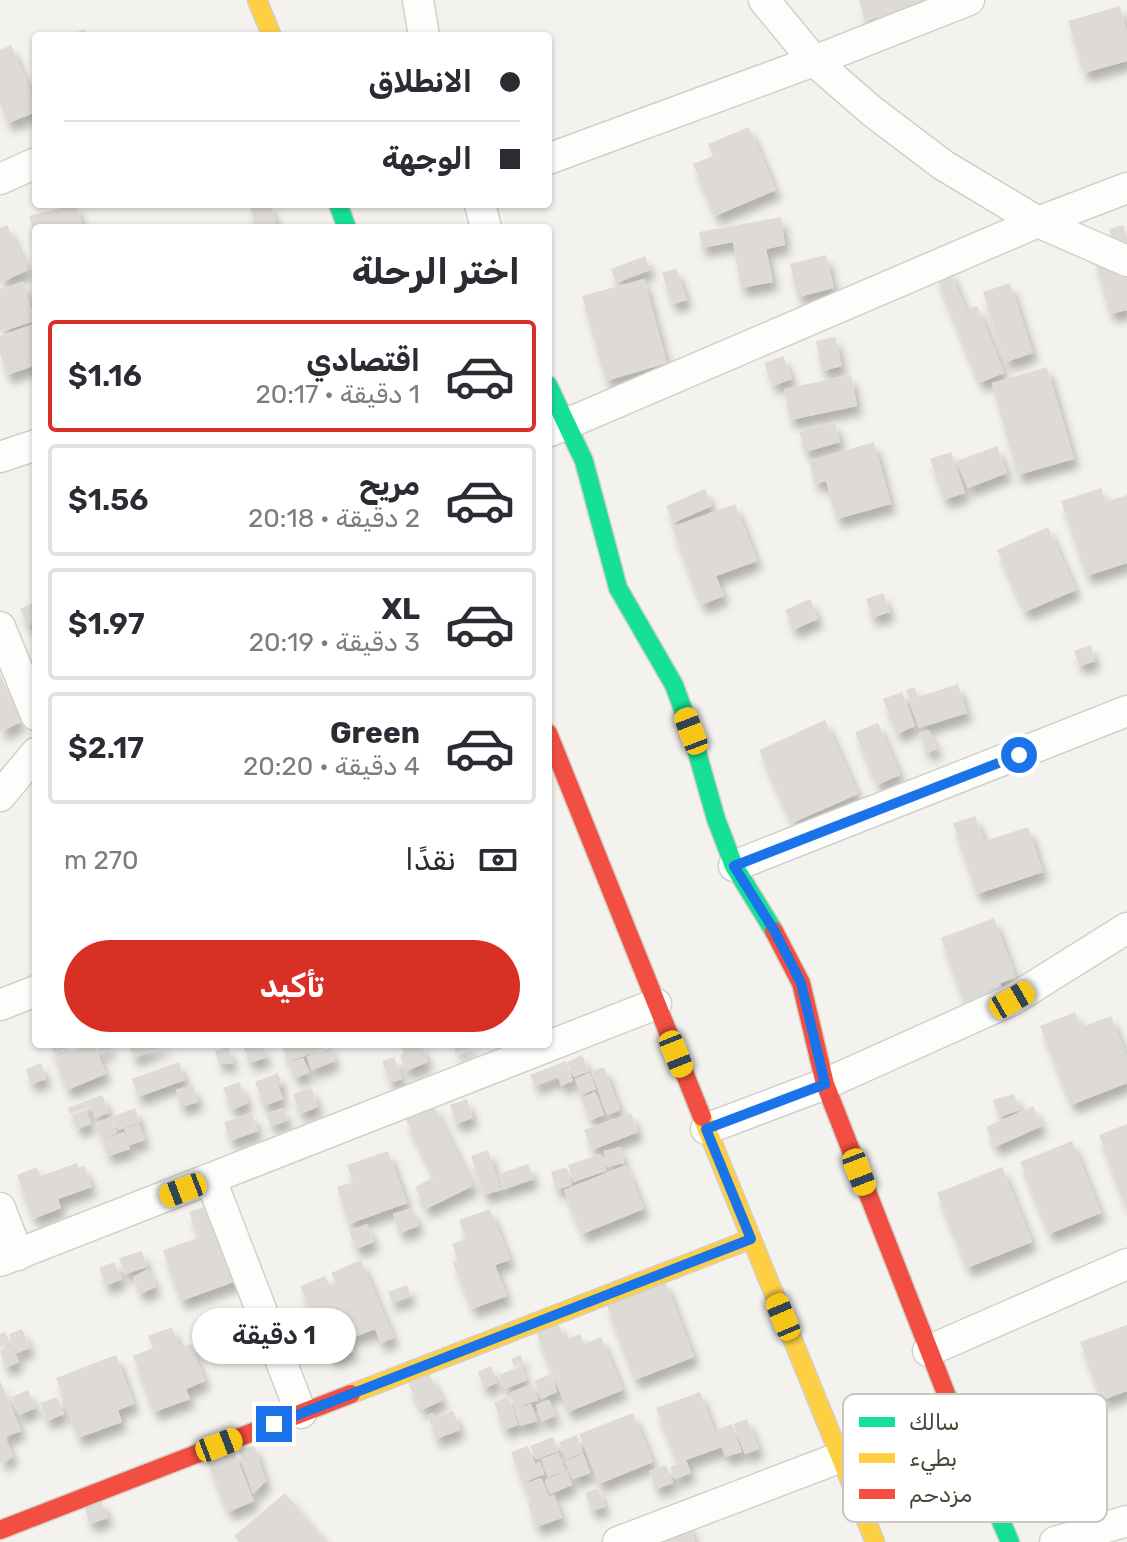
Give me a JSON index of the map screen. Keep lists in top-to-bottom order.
{
  "legend": ["سالك", "بطيء", "مزدحم"],
  "page": {
    "banner": ["الانطلاق", "الوجهة"],
    "heading": "اختر الرحلة",
    "list": [
      {
        "name": "اقتصادي",
        "note": "1 دقيقة · 20:17",
        "value": "$1.16"
      },
      {
        "name": "مريح",
        "note": "2 دقيقة · 20:18",
        "value": "$1.56"
      },
      {
        "name": "XL",
        "note": "3 دقيقة · 20:19",
        "value": "$1.97"
      },
      {
        "name": "Green",
        "note": "4 دقيقة · 20:20",
        "value": "$2.17"
      }
    ],
    "pay": ["نقدًا", "270 m"],
    "buttons": "تأكيد",
    "bubble": "1 دقيقة"
  }
}
